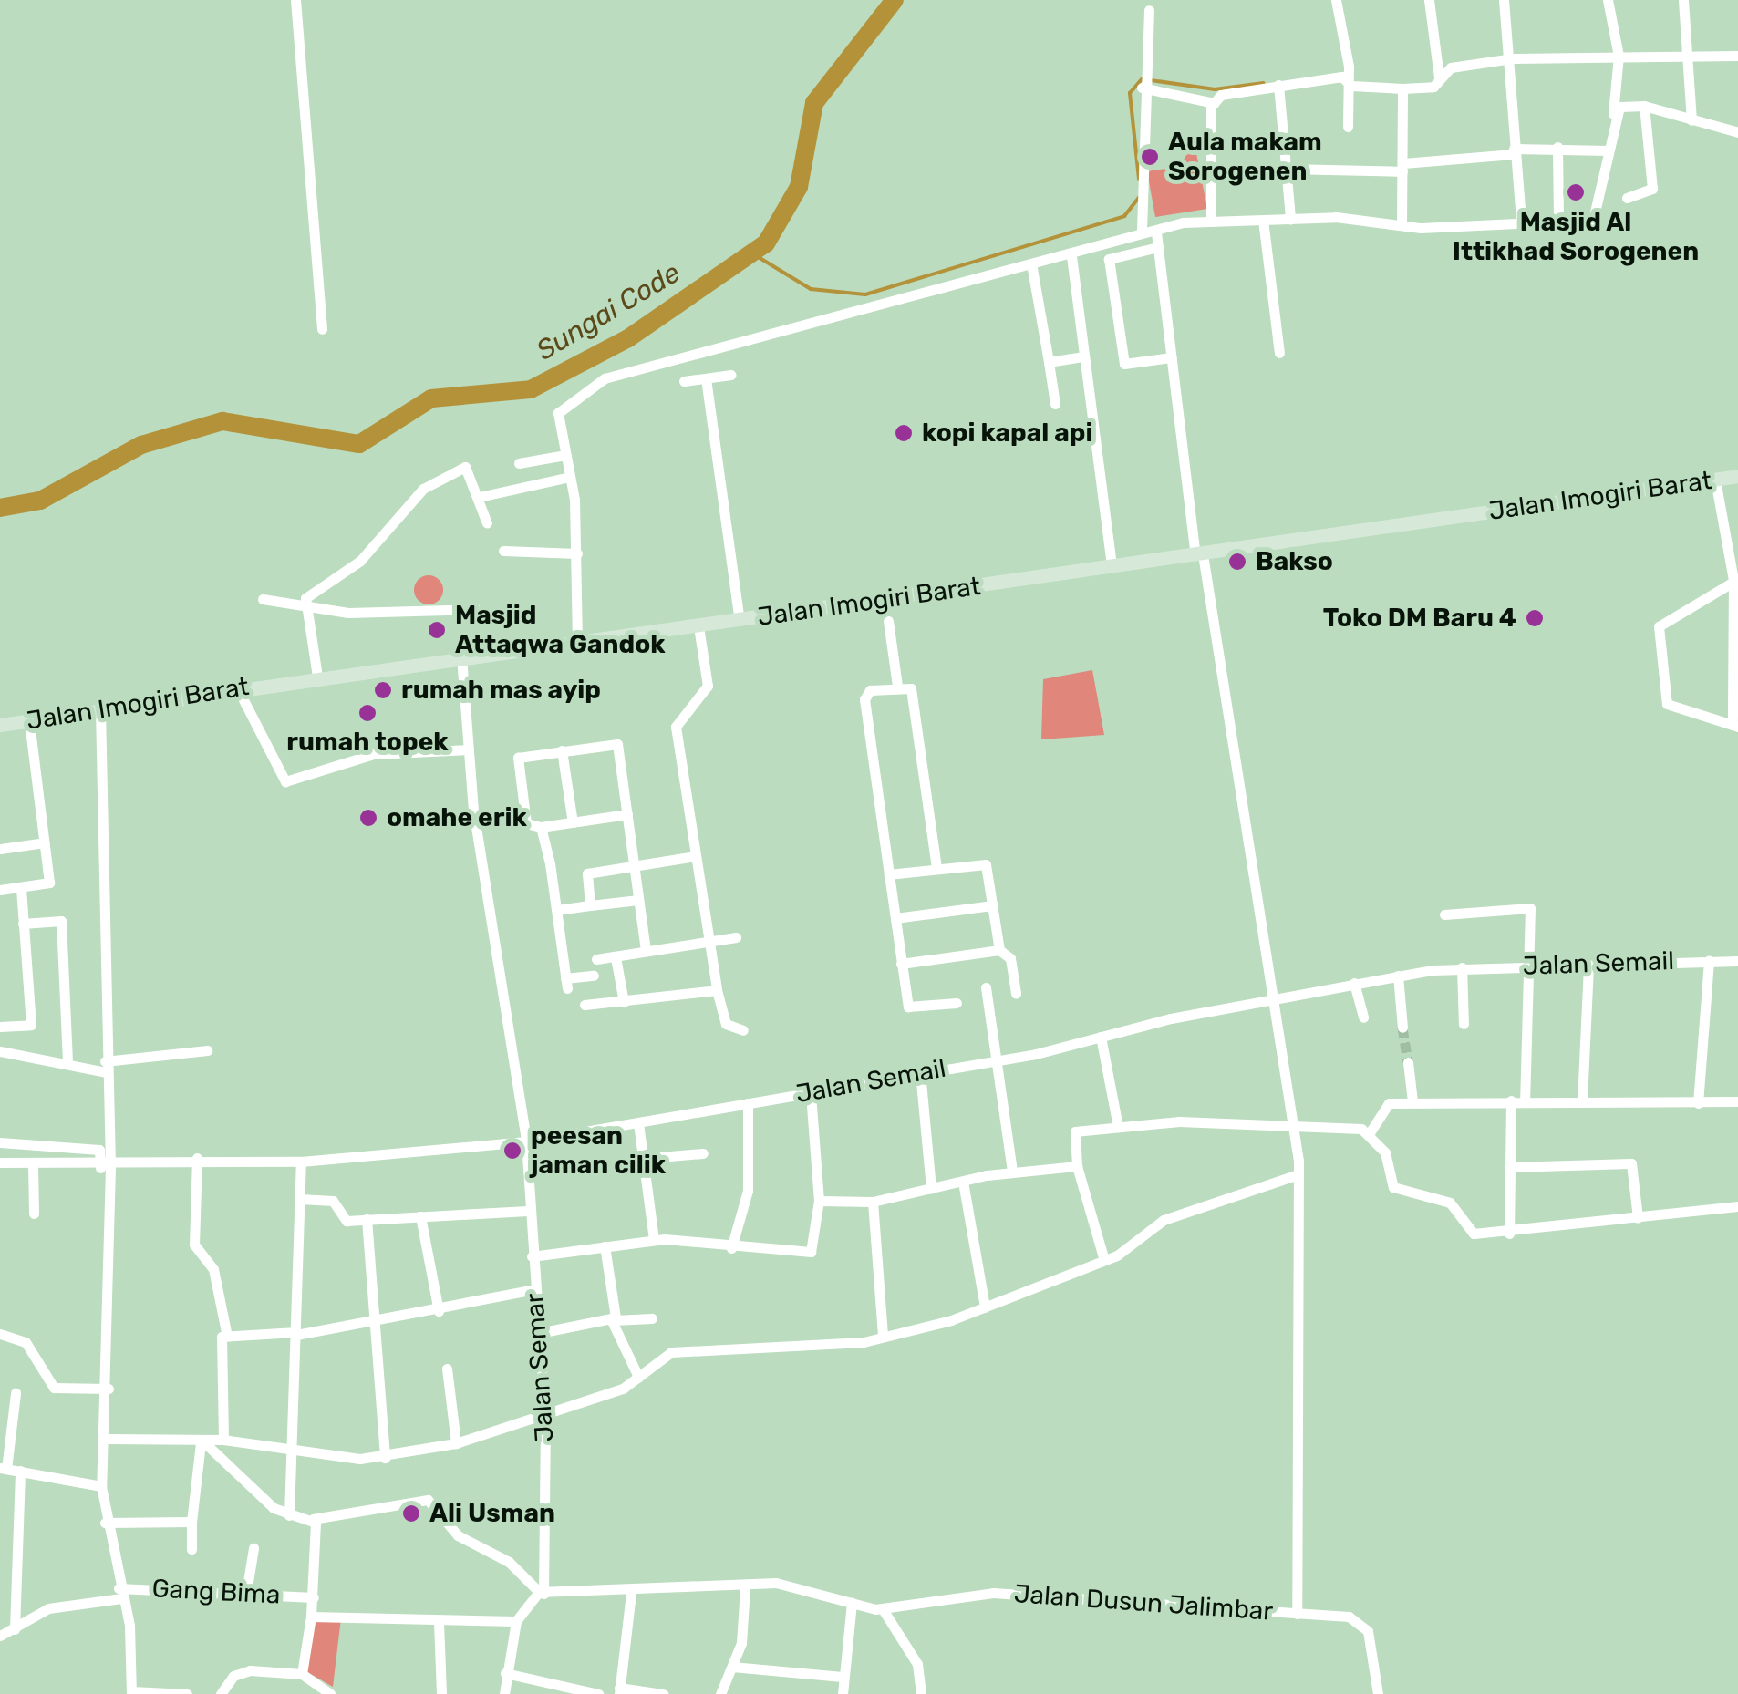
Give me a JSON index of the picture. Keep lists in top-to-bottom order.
{
  "streets": {
    "main road": ["Jalan Imogiri Barat"],
    "street": [
      "Jalan Semail",
      "Jalan Semar",
      "Gang Bima",
      "Jalan Dusun Jalimbar"
    ]
  },
  "crossings": [
    ["Jalan Imogiri Barat", "Jalan Semar"],
    ["Jalan Semail", "Jalan Semar"],
    ["Jalan Semar", "Jalan Dusun Jalimbar"]
  ],
  "water": ["Sungai Code"],
  "places": [
    "Aula makam Sorogenen",
    "Masjid Al Ittikhad Sorogenen",
    "kopi kapal api",
    "Bakso",
    "Toko DM Baru 4",
    "Masjid Attaqwa Gandok",
    "rumah mas ayip",
    "rumah topek",
    "omahe erik",
    "peesan jaman cilik",
    "Ali Usman"
  ]
}
